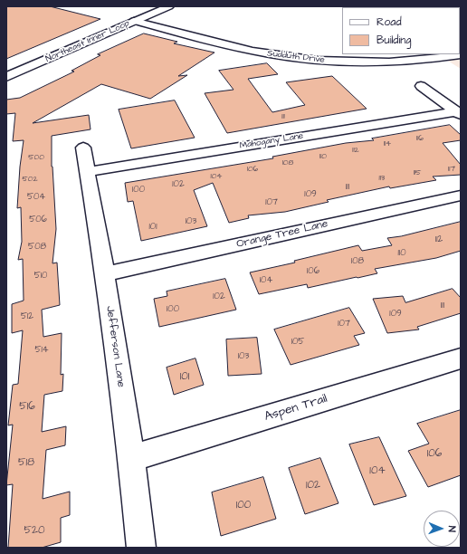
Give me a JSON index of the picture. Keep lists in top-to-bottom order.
{
  "streets": {
    "main road": ["Northeast Inner Loop"],
    "street": [
      "Sudduth Drive",
      "Mahogany Lane",
      "Orange Tree Lane",
      "Jefferson Lane",
      "Aspen Trail"
    ]
  },
  "crossings": [
    ["Northeast Inner Loop", "Sudduth Drive"],
    ["Mahogany Lane", "Jefferson Lane"],
    ["Orange Tree Lane", "Jefferson Lane"],
    ["Jefferson Lane", "Aspen Trail"]
  ],
  "house_numbers": [
    "111",
    "116",
    "114",
    "112",
    "110",
    "500",
    "108",
    "106",
    "117",
    "115",
    "104",
    "113",
    "502",
    "102",
    "111",
    "100",
    "109",
    "504",
    "107",
    "506",
    "103",
    "101",
    "112",
    "508",
    "110",
    "108",
    "106",
    "510",
    "104",
    "102",
    "111",
    "100",
    "109",
    "512",
    "107",
    "105",
    "514",
    "103",
    "101",
    "516",
    "106",
    "518",
    "104",
    "102",
    "100",
    "520"
  ],
  "legend": ["Road", "Building"],
  "north": "right"
}
